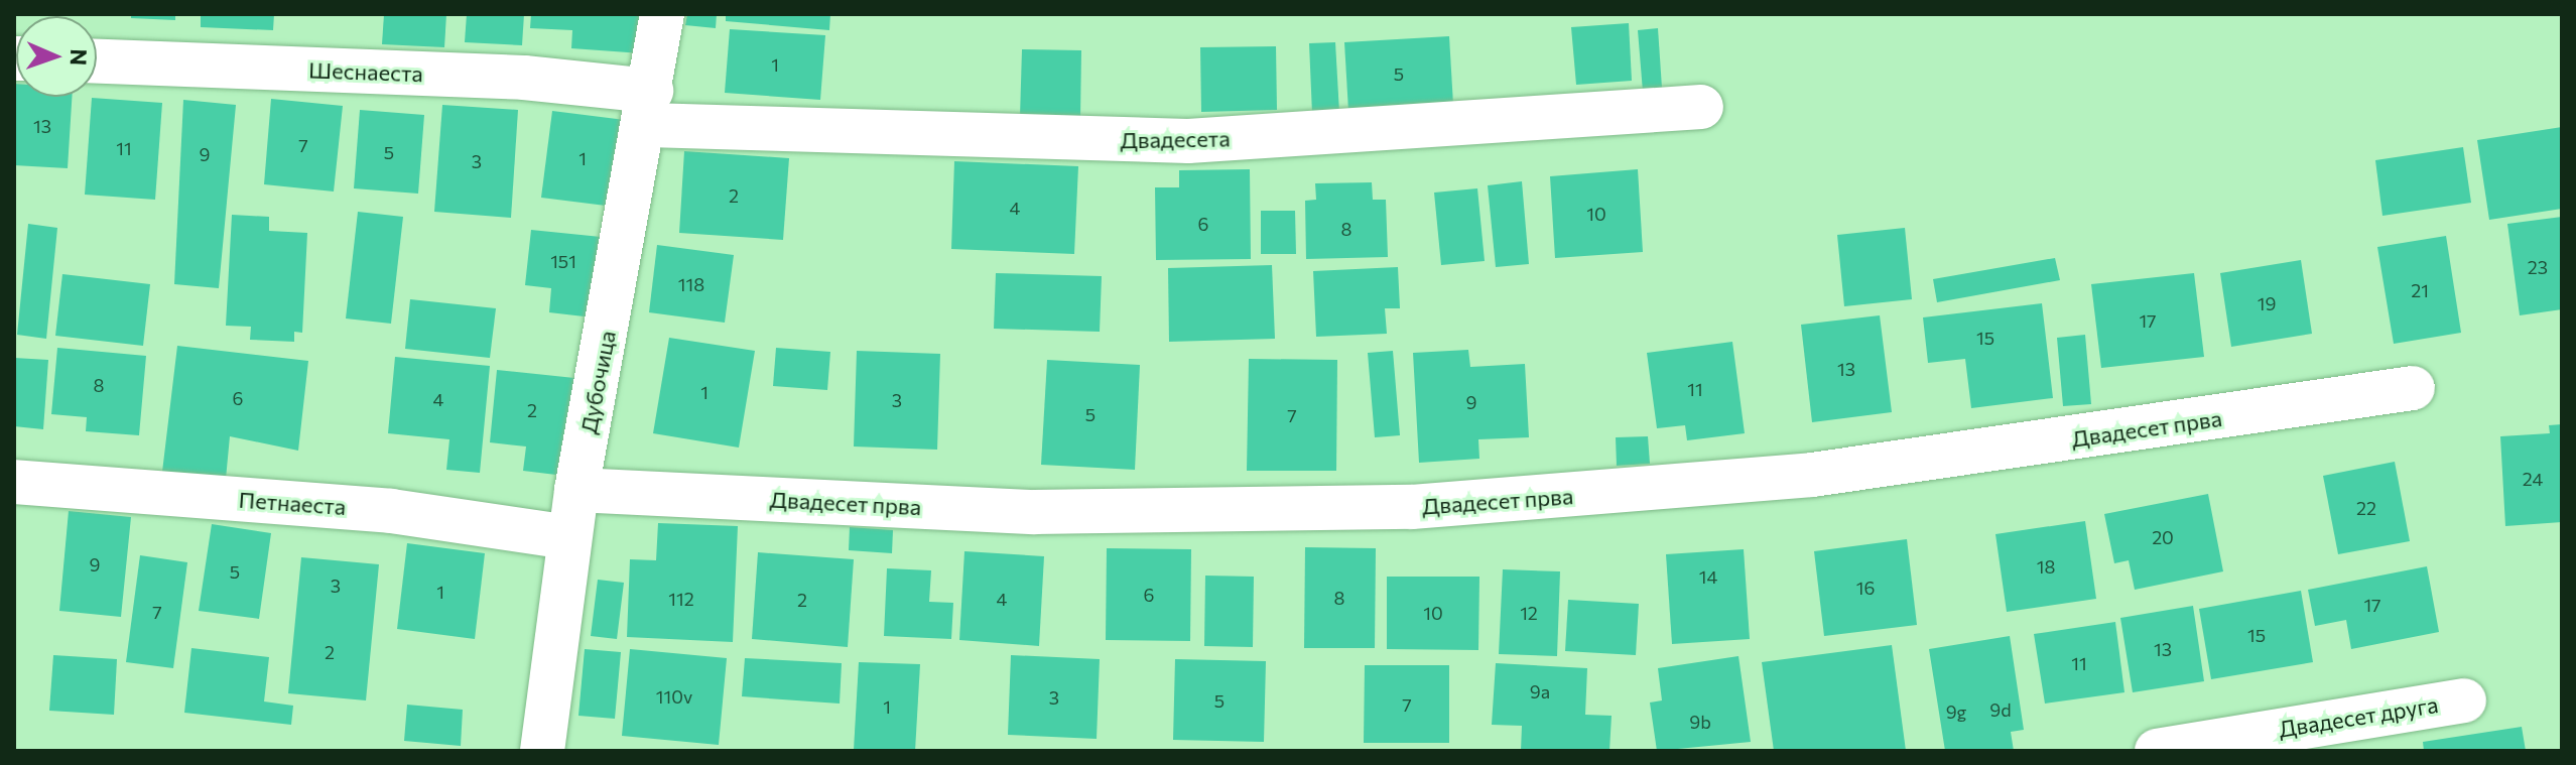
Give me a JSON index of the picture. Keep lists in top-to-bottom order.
{
  "streets": {
    "street": [
      "Шеснаеста",
      "Двадесета",
      "Дубочица",
      "Двадесет прва",
      "Петнаеста",
      "Двадесет друга"
    ]
  },
  "crossings": [
    ["Шеснаеста", "Двадесета"],
    ["Шеснаеста", "Дубочица"],
    ["Двадесета", "Дубочица"],
    ["Дубочица", "Двадесет прва"],
    ["Дубочица", "Петнаеста"]
  ],
  "house_numbers": [
    "1",
    "5",
    "13",
    "7",
    "11",
    "5",
    "9",
    "1",
    "3",
    "2",
    "4",
    "10",
    "6",
    "8",
    "151",
    "23",
    "118",
    "21",
    "19",
    "17",
    "15",
    "13",
    "8",
    "11",
    "1",
    "6",
    "4",
    "3",
    "9",
    "2",
    "5",
    "7",
    "24",
    "22",
    "20",
    "9",
    "18",
    "5",
    "14",
    "3",
    "16",
    "1",
    "6",
    "8",
    "112",
    "4",
    "2",
    "17",
    "7",
    "10",
    "12",
    "15",
    "13",
    "2",
    "11",
    "9a",
    "110v",
    "3",
    "5",
    "7",
    "1",
    "9d",
    "9g",
    "9b"
  ],
  "north": "right"
}
